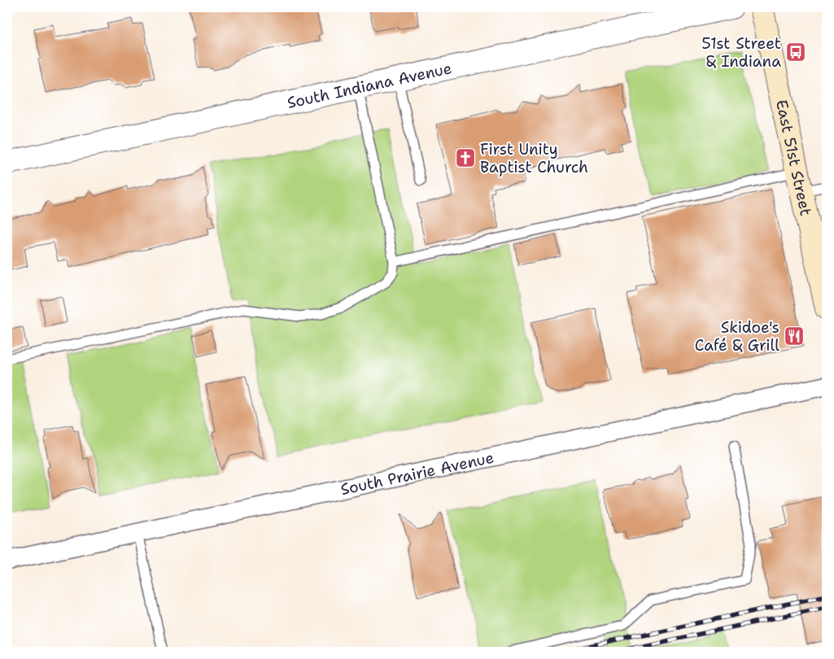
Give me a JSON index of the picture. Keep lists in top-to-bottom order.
{
  "streets": {
    "main road": ["East 51st Street"],
    "street": ["South Indiana Avenue", "South Prairie Avenue"]
  },
  "places": {
    "bus stop": ["51st Street & Indiana"],
    "church": ["First Unity Baptist Church"],
    "restaurant": ["Skidoe's Café & Grill"]
  }
}
